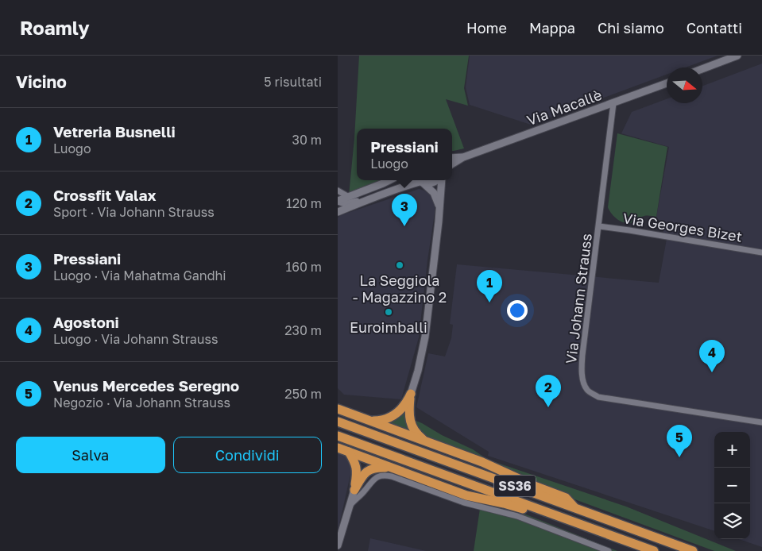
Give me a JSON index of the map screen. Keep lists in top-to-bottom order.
{
  "streets": {
    "highway": ["SS36"],
    "street": ["Via Macallè", "Via Georges Bizet", "Via Johann Strauss"]
  },
  "crossings": [
    ["Via Macallè", "Via Johann Strauss"],
    ["Via Georges Bizet", "Via Johann Strauss"]
  ],
  "places": ["La Seggiola - Magazzino 2", "Euroimballi"],
  "north": "right",
  "page": {
    "header": "Roamly",
    "nav": [
      "Home",
      "Mappa",
      "Chi siamo",
      "Contatti"
    ],
    "heading": ["Vicino", "5 risultati"],
    "list": [
      {
        "mark": "1",
        "name": "Vetreria Busnelli",
        "note": "Luogo",
        "value": "30 m"
      },
      {
        "mark": "2",
        "name": "Crossfit Valax",
        "note": "Sport · Via Johann Strauss",
        "value": "120 m"
      },
      {
        "mark": "3",
        "name": "Pressiani",
        "note": "Luogo · Via Mahatma Gandhi",
        "value": "160 m"
      },
      {
        "mark": "4",
        "name": "Agostoni",
        "note": "Luogo · Via Johann Strauss",
        "value": "230 m"
      },
      {
        "mark": "5",
        "name": "Venus Mercedes Seregno",
        "note": "Negozio · Via Johann Strauss",
        "value": "250 m"
      }
    ],
    "popup": ["Pressiani", "Luogo"],
    "pins": [
      "3",
      "1",
      "4",
      "2",
      "5"
    ],
    "buttons": ["Salva", "Condividi"],
    "map_buttons": ["+", "−"]
  }
}
